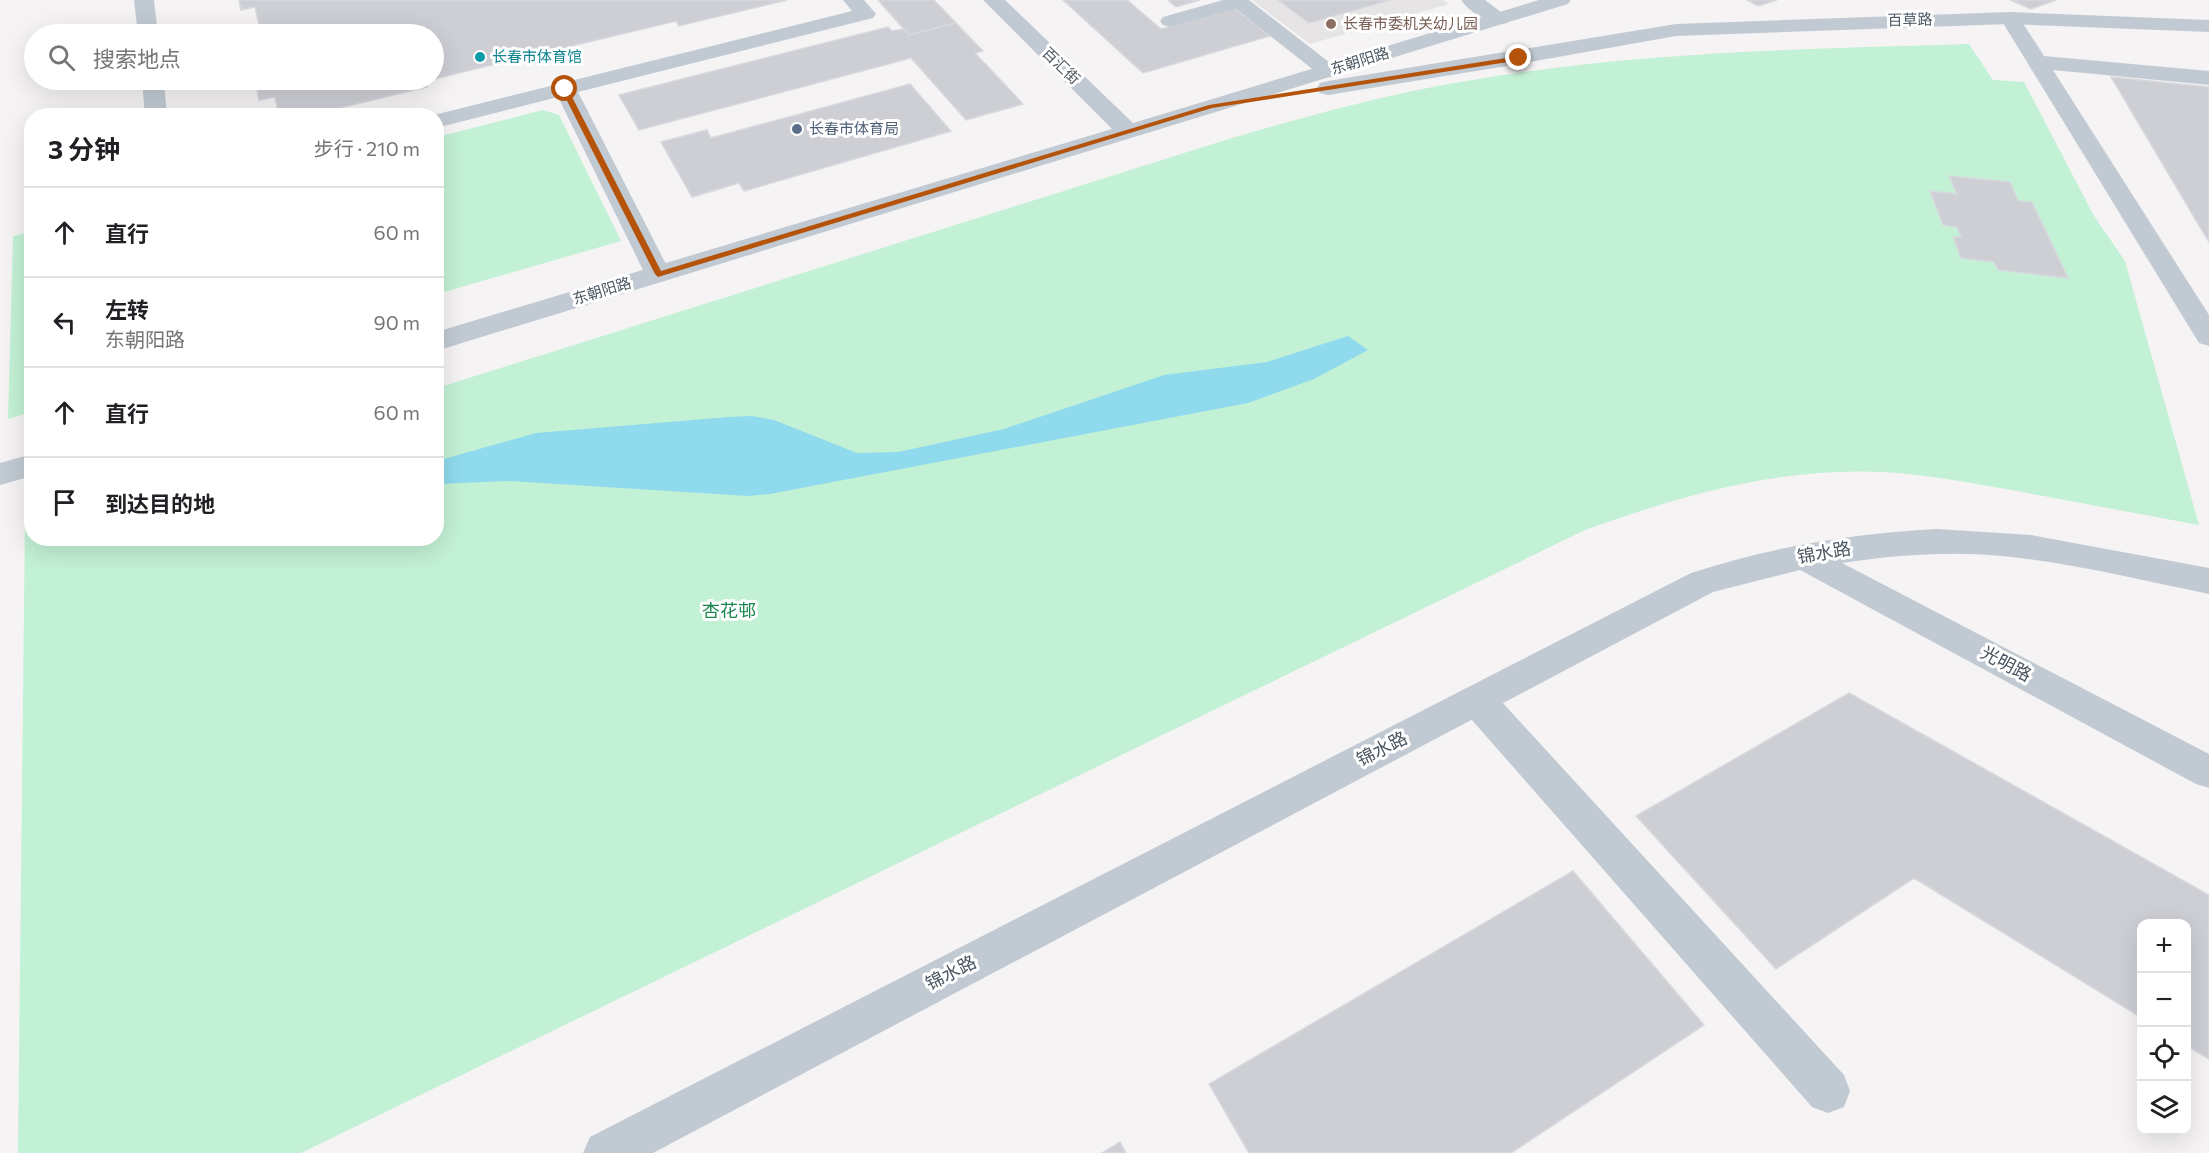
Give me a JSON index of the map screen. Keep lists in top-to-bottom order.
{
  "streets": {
    "street": [
      "百草路",
      "东朝阳路",
      "百汇街",
      "锦水路",
      "光明路"
    ]
  },
  "crossings": [
    ["东朝阳路", "百汇街"],
    ["锦水路", "光明路"]
  ],
  "parks": ["杏花邨"],
  "places": ["长春市委机关幼儿园", "长春市体育馆", "长春市体育局"],
  "page": {
    "search": "搜索地点",
    "heading": ["3 分钟", "步行 · 210 m"],
    "list": [
      ["直行", "60 m"],
      ["左转", "东朝阳路", "90 m"],
      ["直行", "60 m"],
      "到达目的地"
    ],
    "map_buttons": ["+", "−"]
  }
}
